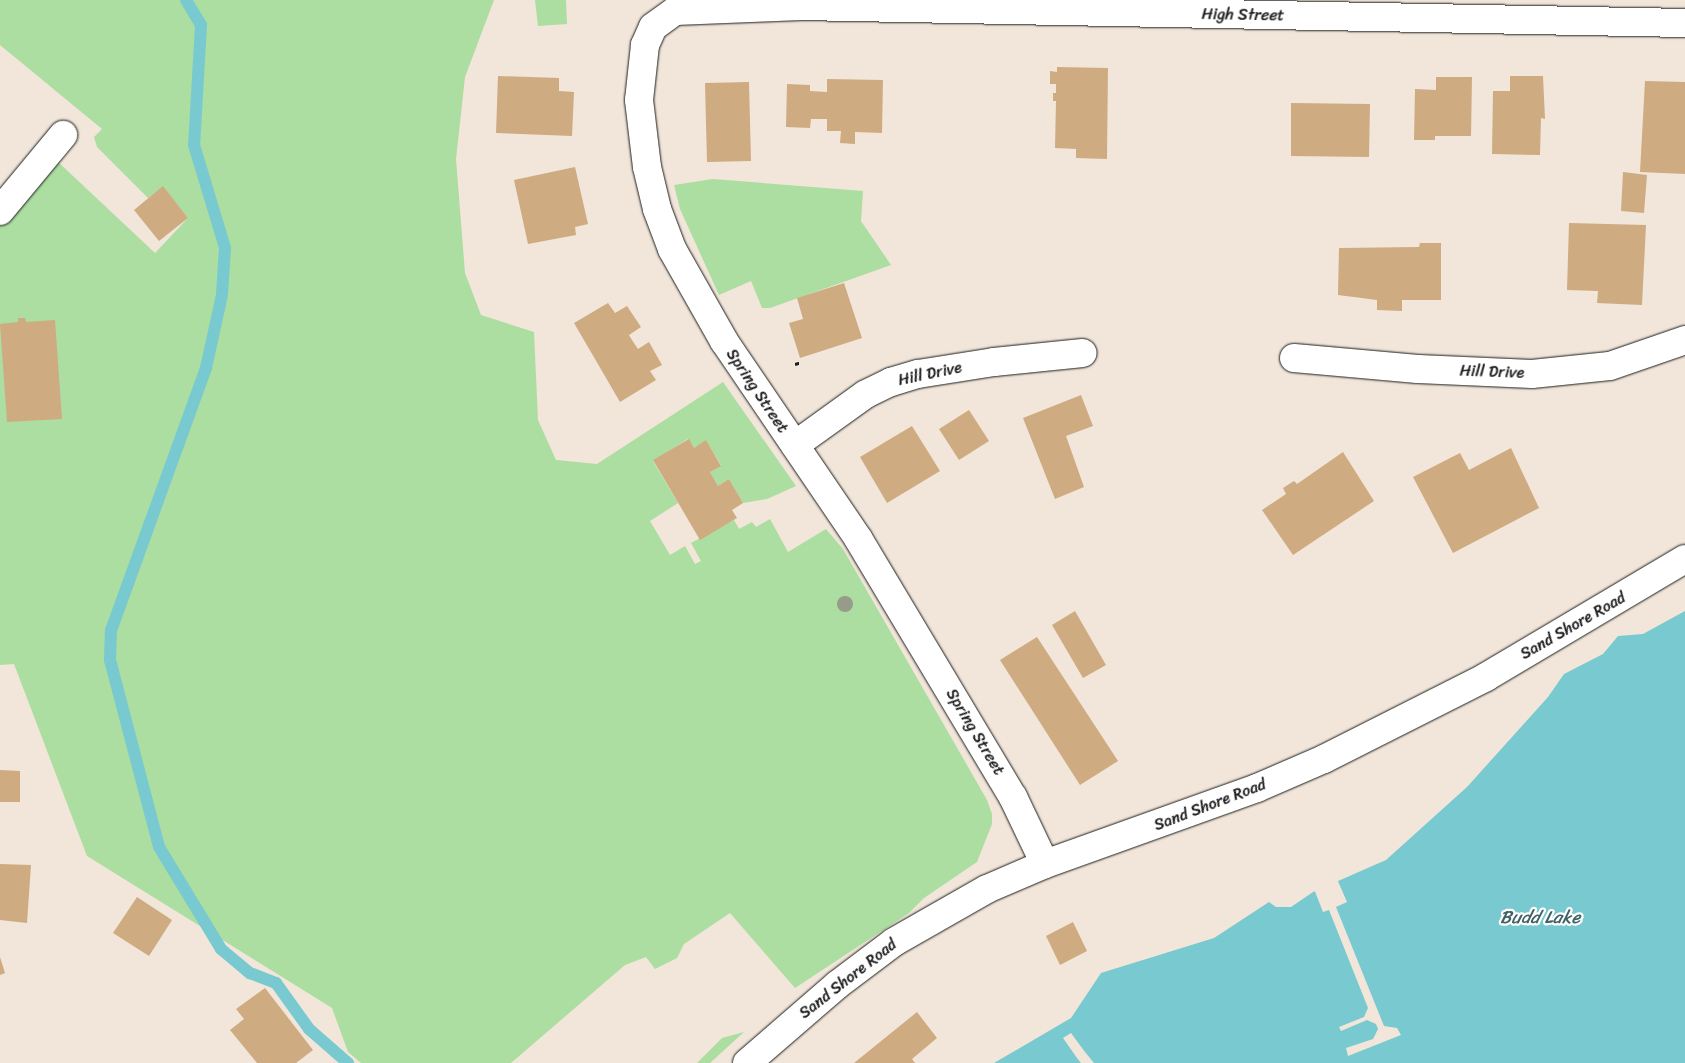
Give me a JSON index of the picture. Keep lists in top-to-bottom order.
{
  "streets": {
    "street": [
      "High Street",
      "Hill Drive",
      "Spring Street",
      "Sand Shore Road"
    ]
  },
  "crossings": [
    ["High Street", "Spring Street"],
    ["Hill Drive", "Spring Street"],
    ["Spring Street", "Sand Shore Road"]
  ],
  "water": ["Budd Lake"]
}
